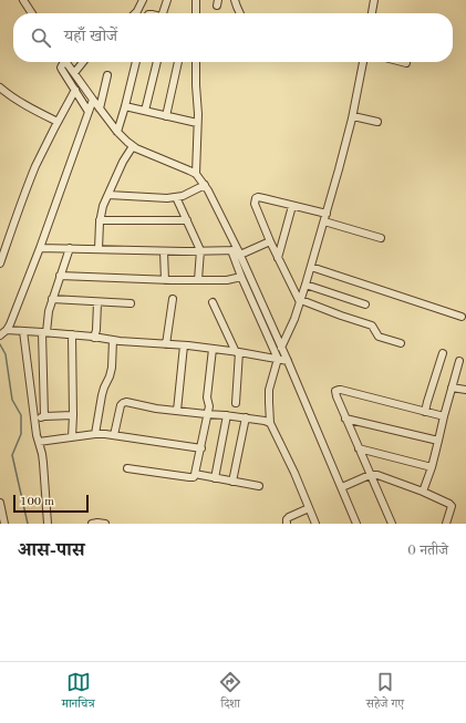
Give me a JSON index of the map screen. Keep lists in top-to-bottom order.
{
  "scale_bar": "100 m",
  "page": {
    "search": "यहाँ खोजें",
    "scale": "100 m",
    "heading": ["आस-पास", "0 नतीजे"],
    "nav": ["मानचित्र", "दिशा", "सहेजे गए"]
  }
}
